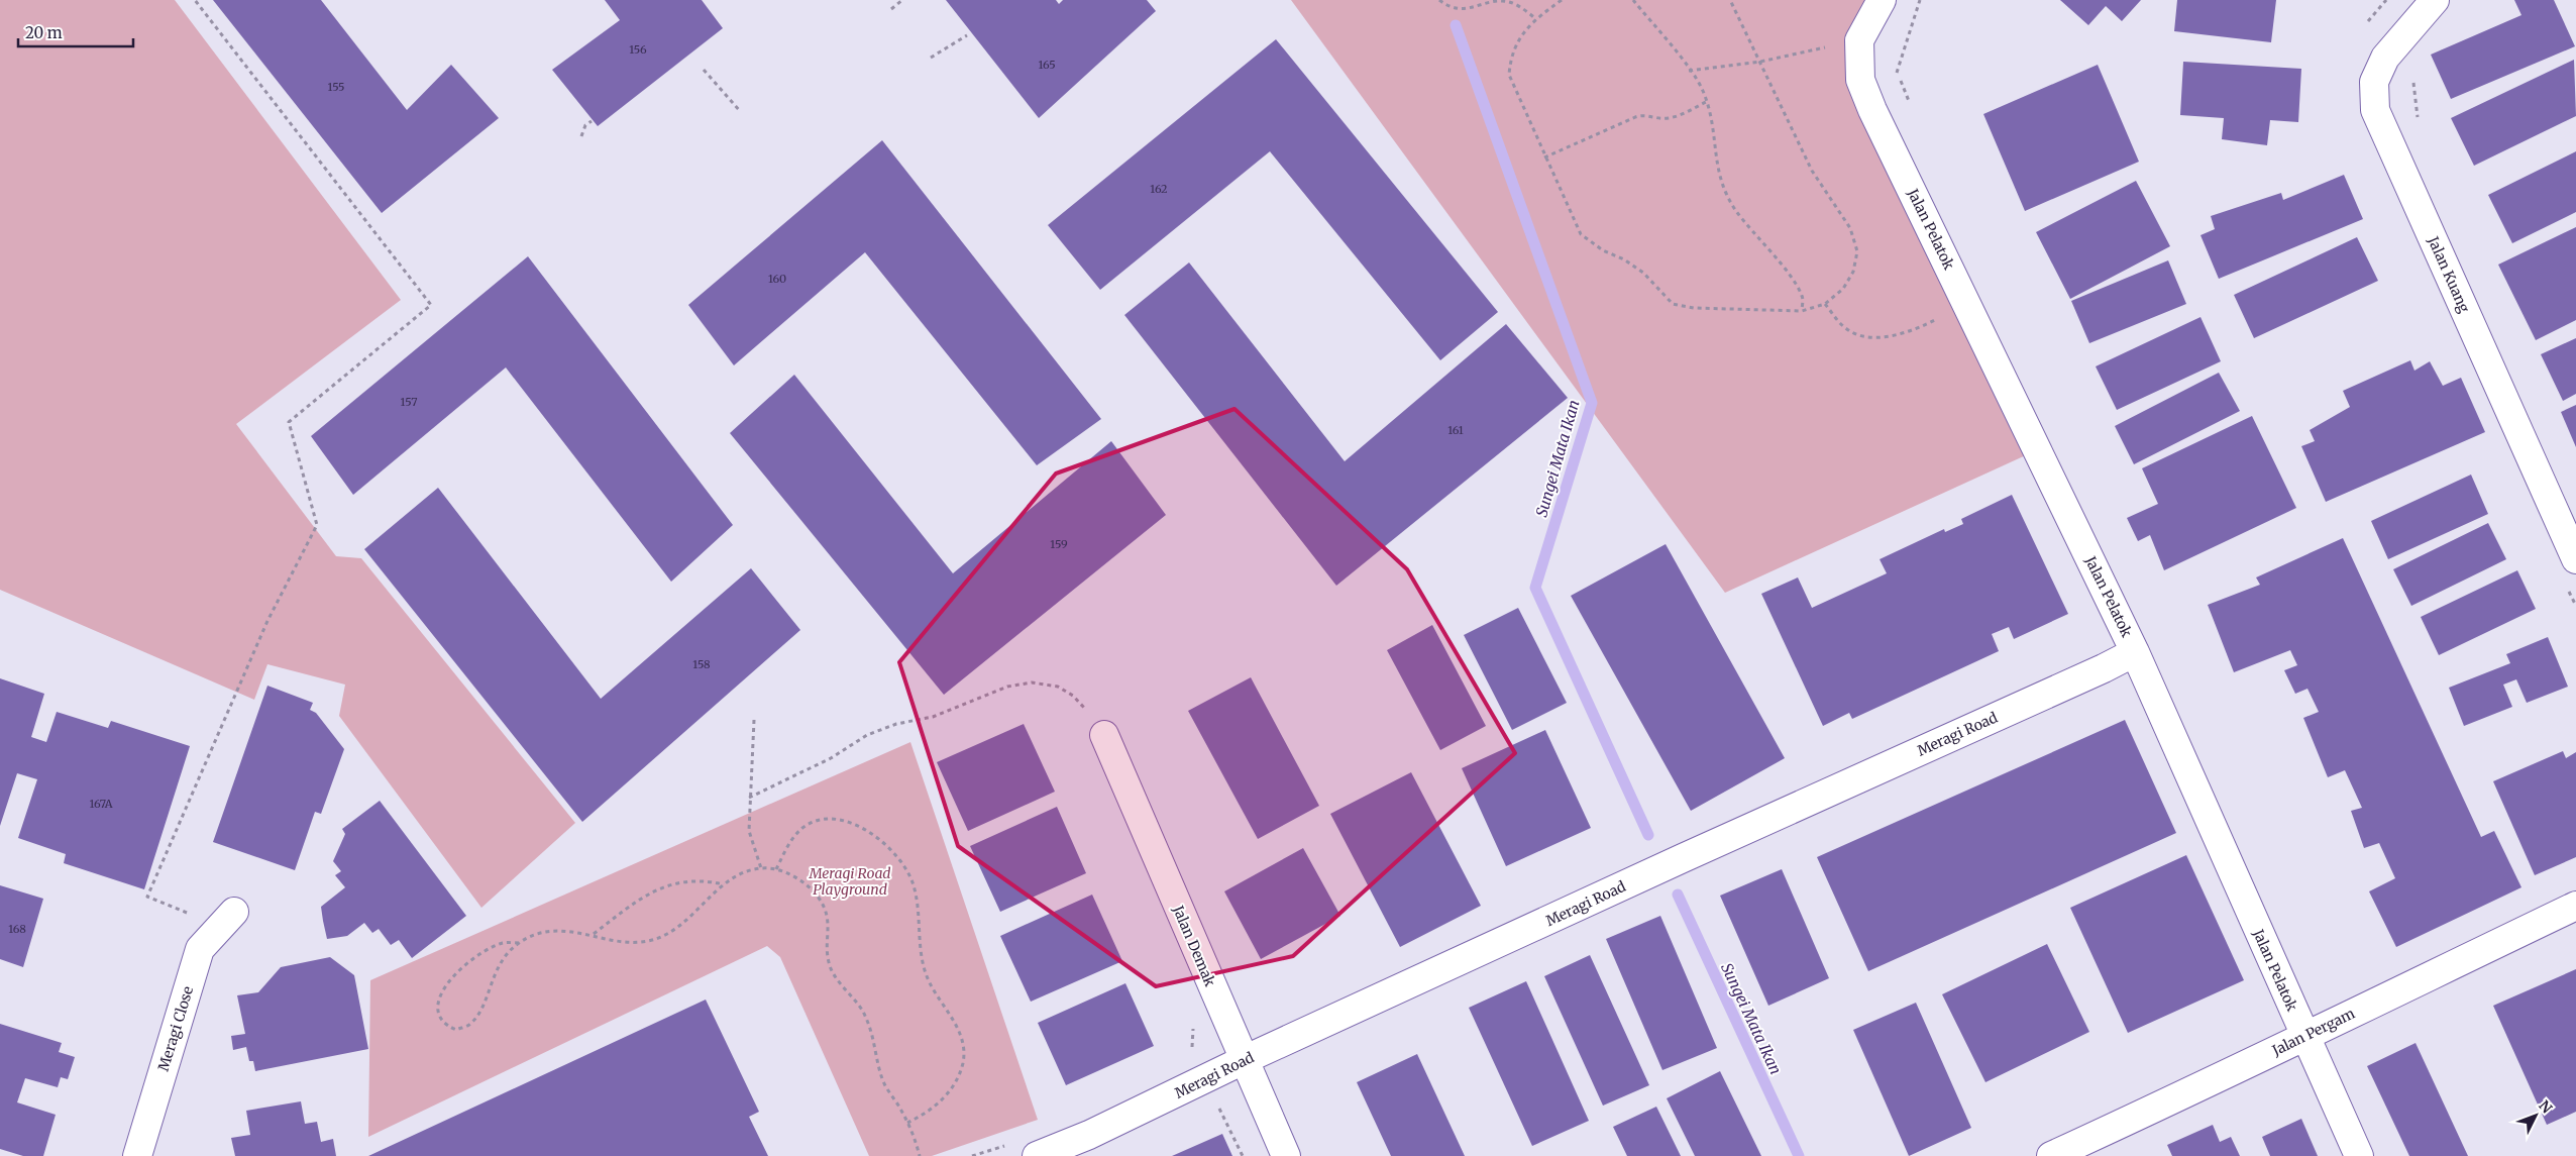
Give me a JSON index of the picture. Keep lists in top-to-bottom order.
{
  "streets": {
    "street": [
      "Jalan Pelatok",
      "Jalan Kuang",
      "Meragi Road",
      "Jalan Demak",
      "Meragi Close",
      "Jalan Pergam"
    ]
  },
  "crossings": [
    ["Jalan Pelatok", "Meragi Road"],
    ["Jalan Pelatok", "Jalan Pergam"],
    ["Meragi Road", "Jalan Demak"]
  ],
  "water": ["Sungei Mata Ikan"],
  "parks": ["Meragi Road Playground"],
  "house_numbers": [
    "156",
    "165",
    "155",
    "162",
    "160",
    "157",
    "161",
    "159",
    "158",
    "167A",
    "168"
  ],
  "scale_bar": "20 m",
  "north": "top right"
}
